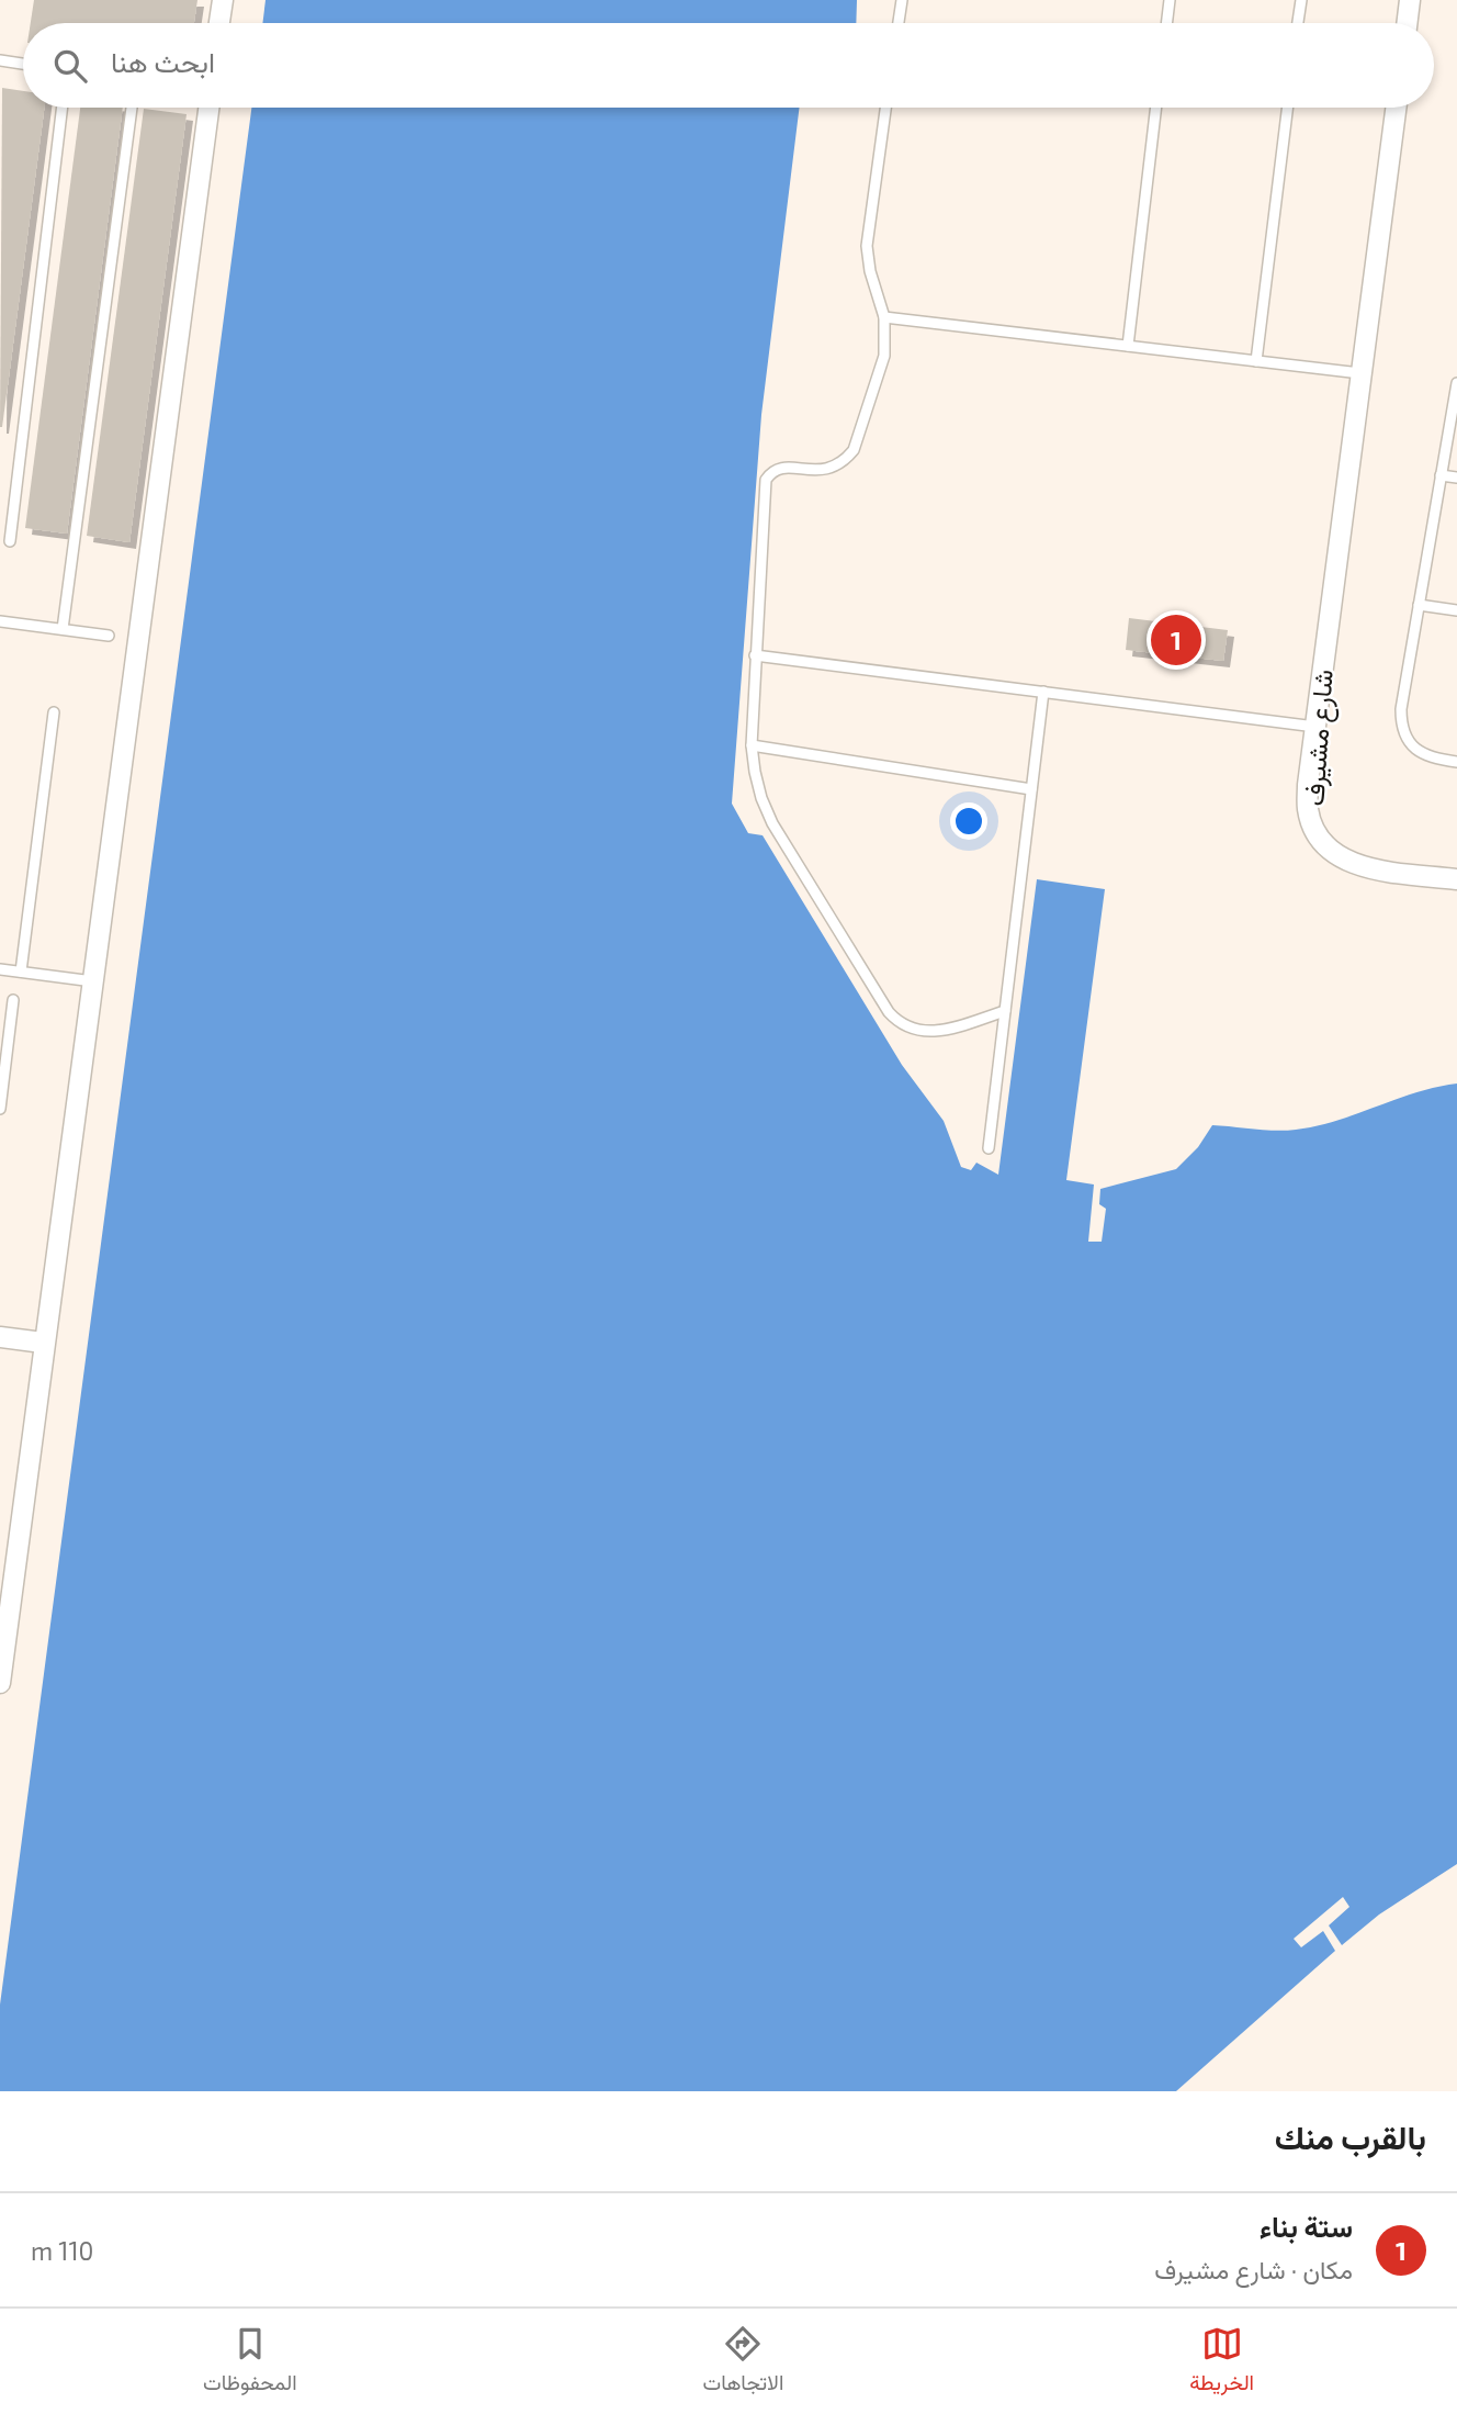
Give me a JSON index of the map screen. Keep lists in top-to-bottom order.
{
  "streets": {
    "street": ["شارع مشيرف"]
  },
  "page": {
    "search": "ابحث هنا",
    "pins": "1",
    "heading": "بالقرب منك",
    "list": [
      {
        "mark": "1",
        "name": "ستة بناء",
        "note": "مكان · شارع مشيرف",
        "value": "110 m"
      }
    ],
    "nav": ["الخريطة", "الاتجاهات", "المحفوظات"]
  }
}
